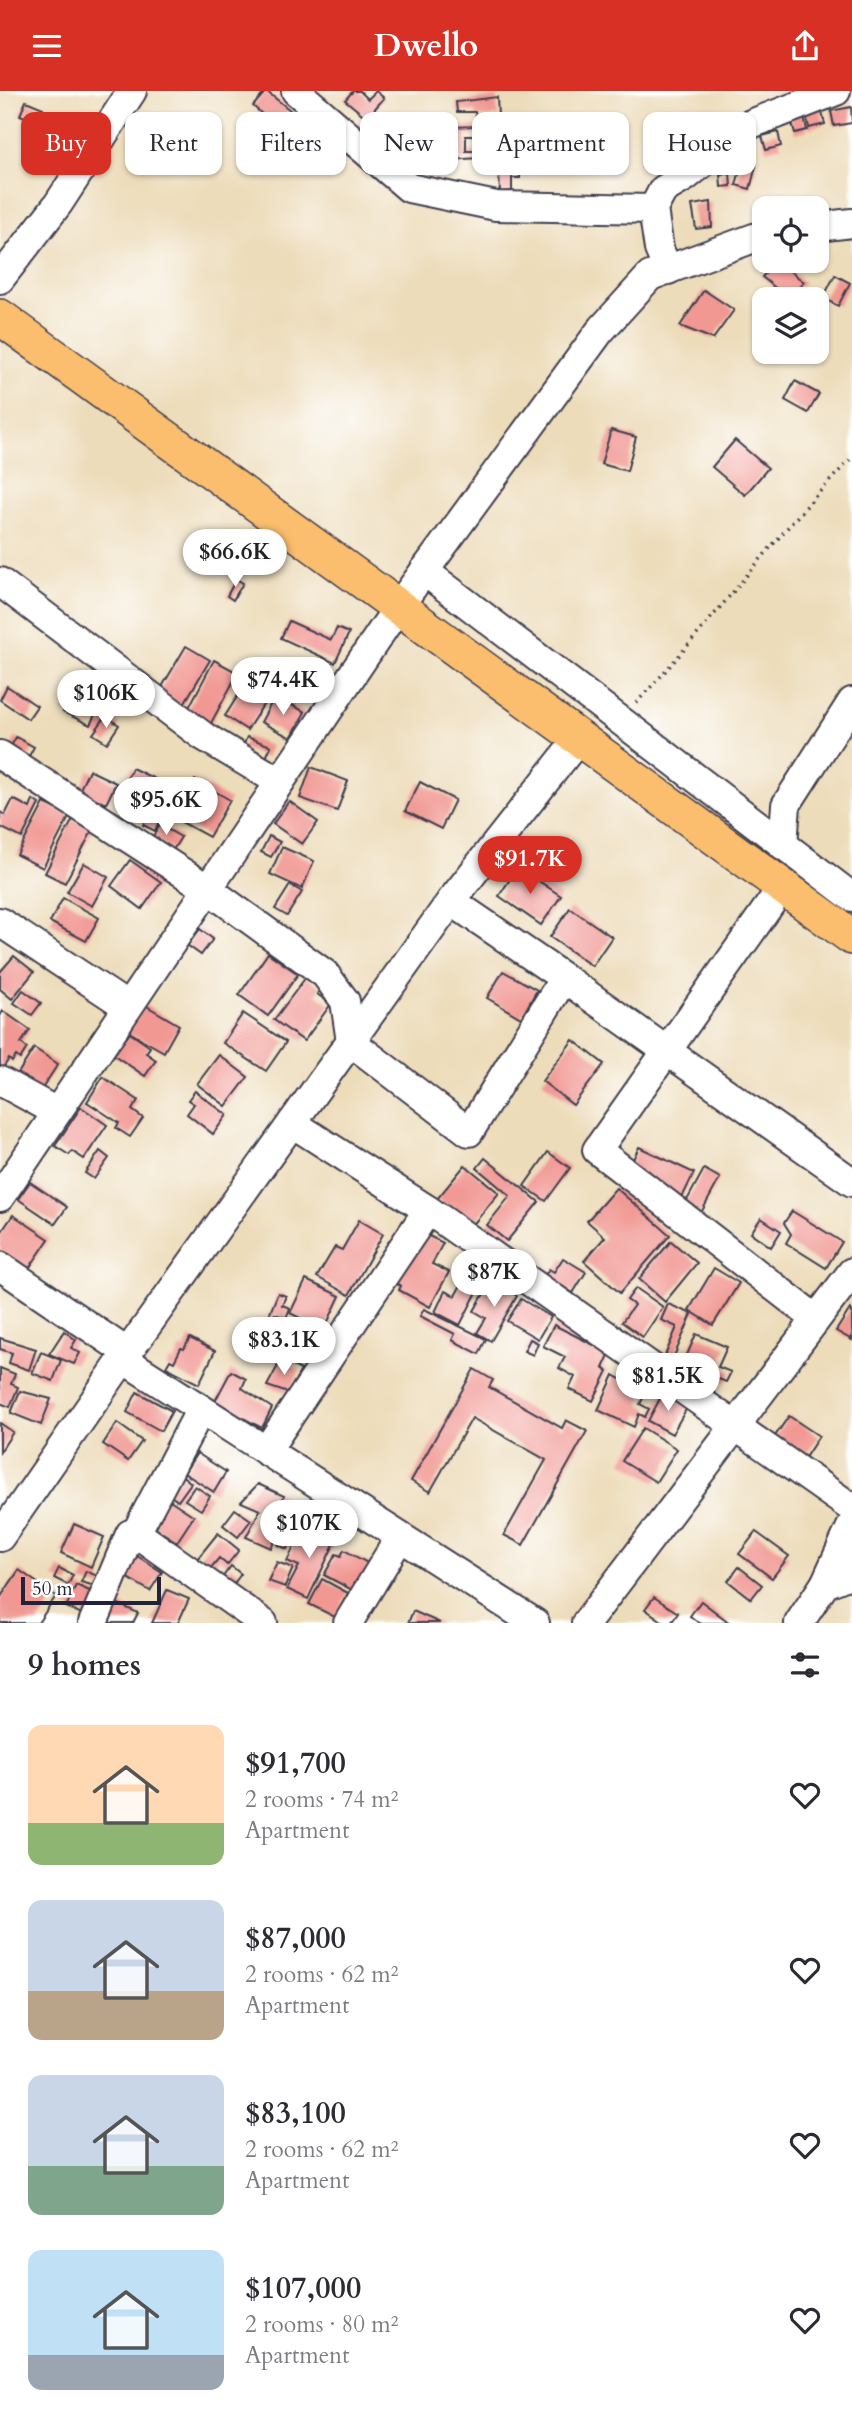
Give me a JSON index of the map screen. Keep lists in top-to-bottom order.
{
  "scale_bar": "50 m",
  "page": {
    "header": "Dwello",
    "chip": [
      "Buy",
      "Rent",
      "Filters",
      "New",
      "Apartment",
      "House"
    ],
    "price": [
      "$66.6K",
      "$74.4K",
      "$106K",
      "$95.6K",
      "$91.7K",
      "$87K",
      "$83.1K",
      "$81.5K",
      "$107K"
    ],
    "scale": "50 m",
    "heading": "9 homes",
    "list": [
      {
        "name": "$91,700",
        "note": "2 rooms · 74 m² · Apartment"
      },
      {
        "name": "$87,000",
        "note": "2 rooms · 62 m² · Apartment"
      },
      {
        "name": "$83,100",
        "note": "2 rooms · 62 m² · Apartment"
      },
      {
        "name": "$107,000",
        "note": "2 rooms · 80 m² · Apartment"
      }
    ]
  }
}
